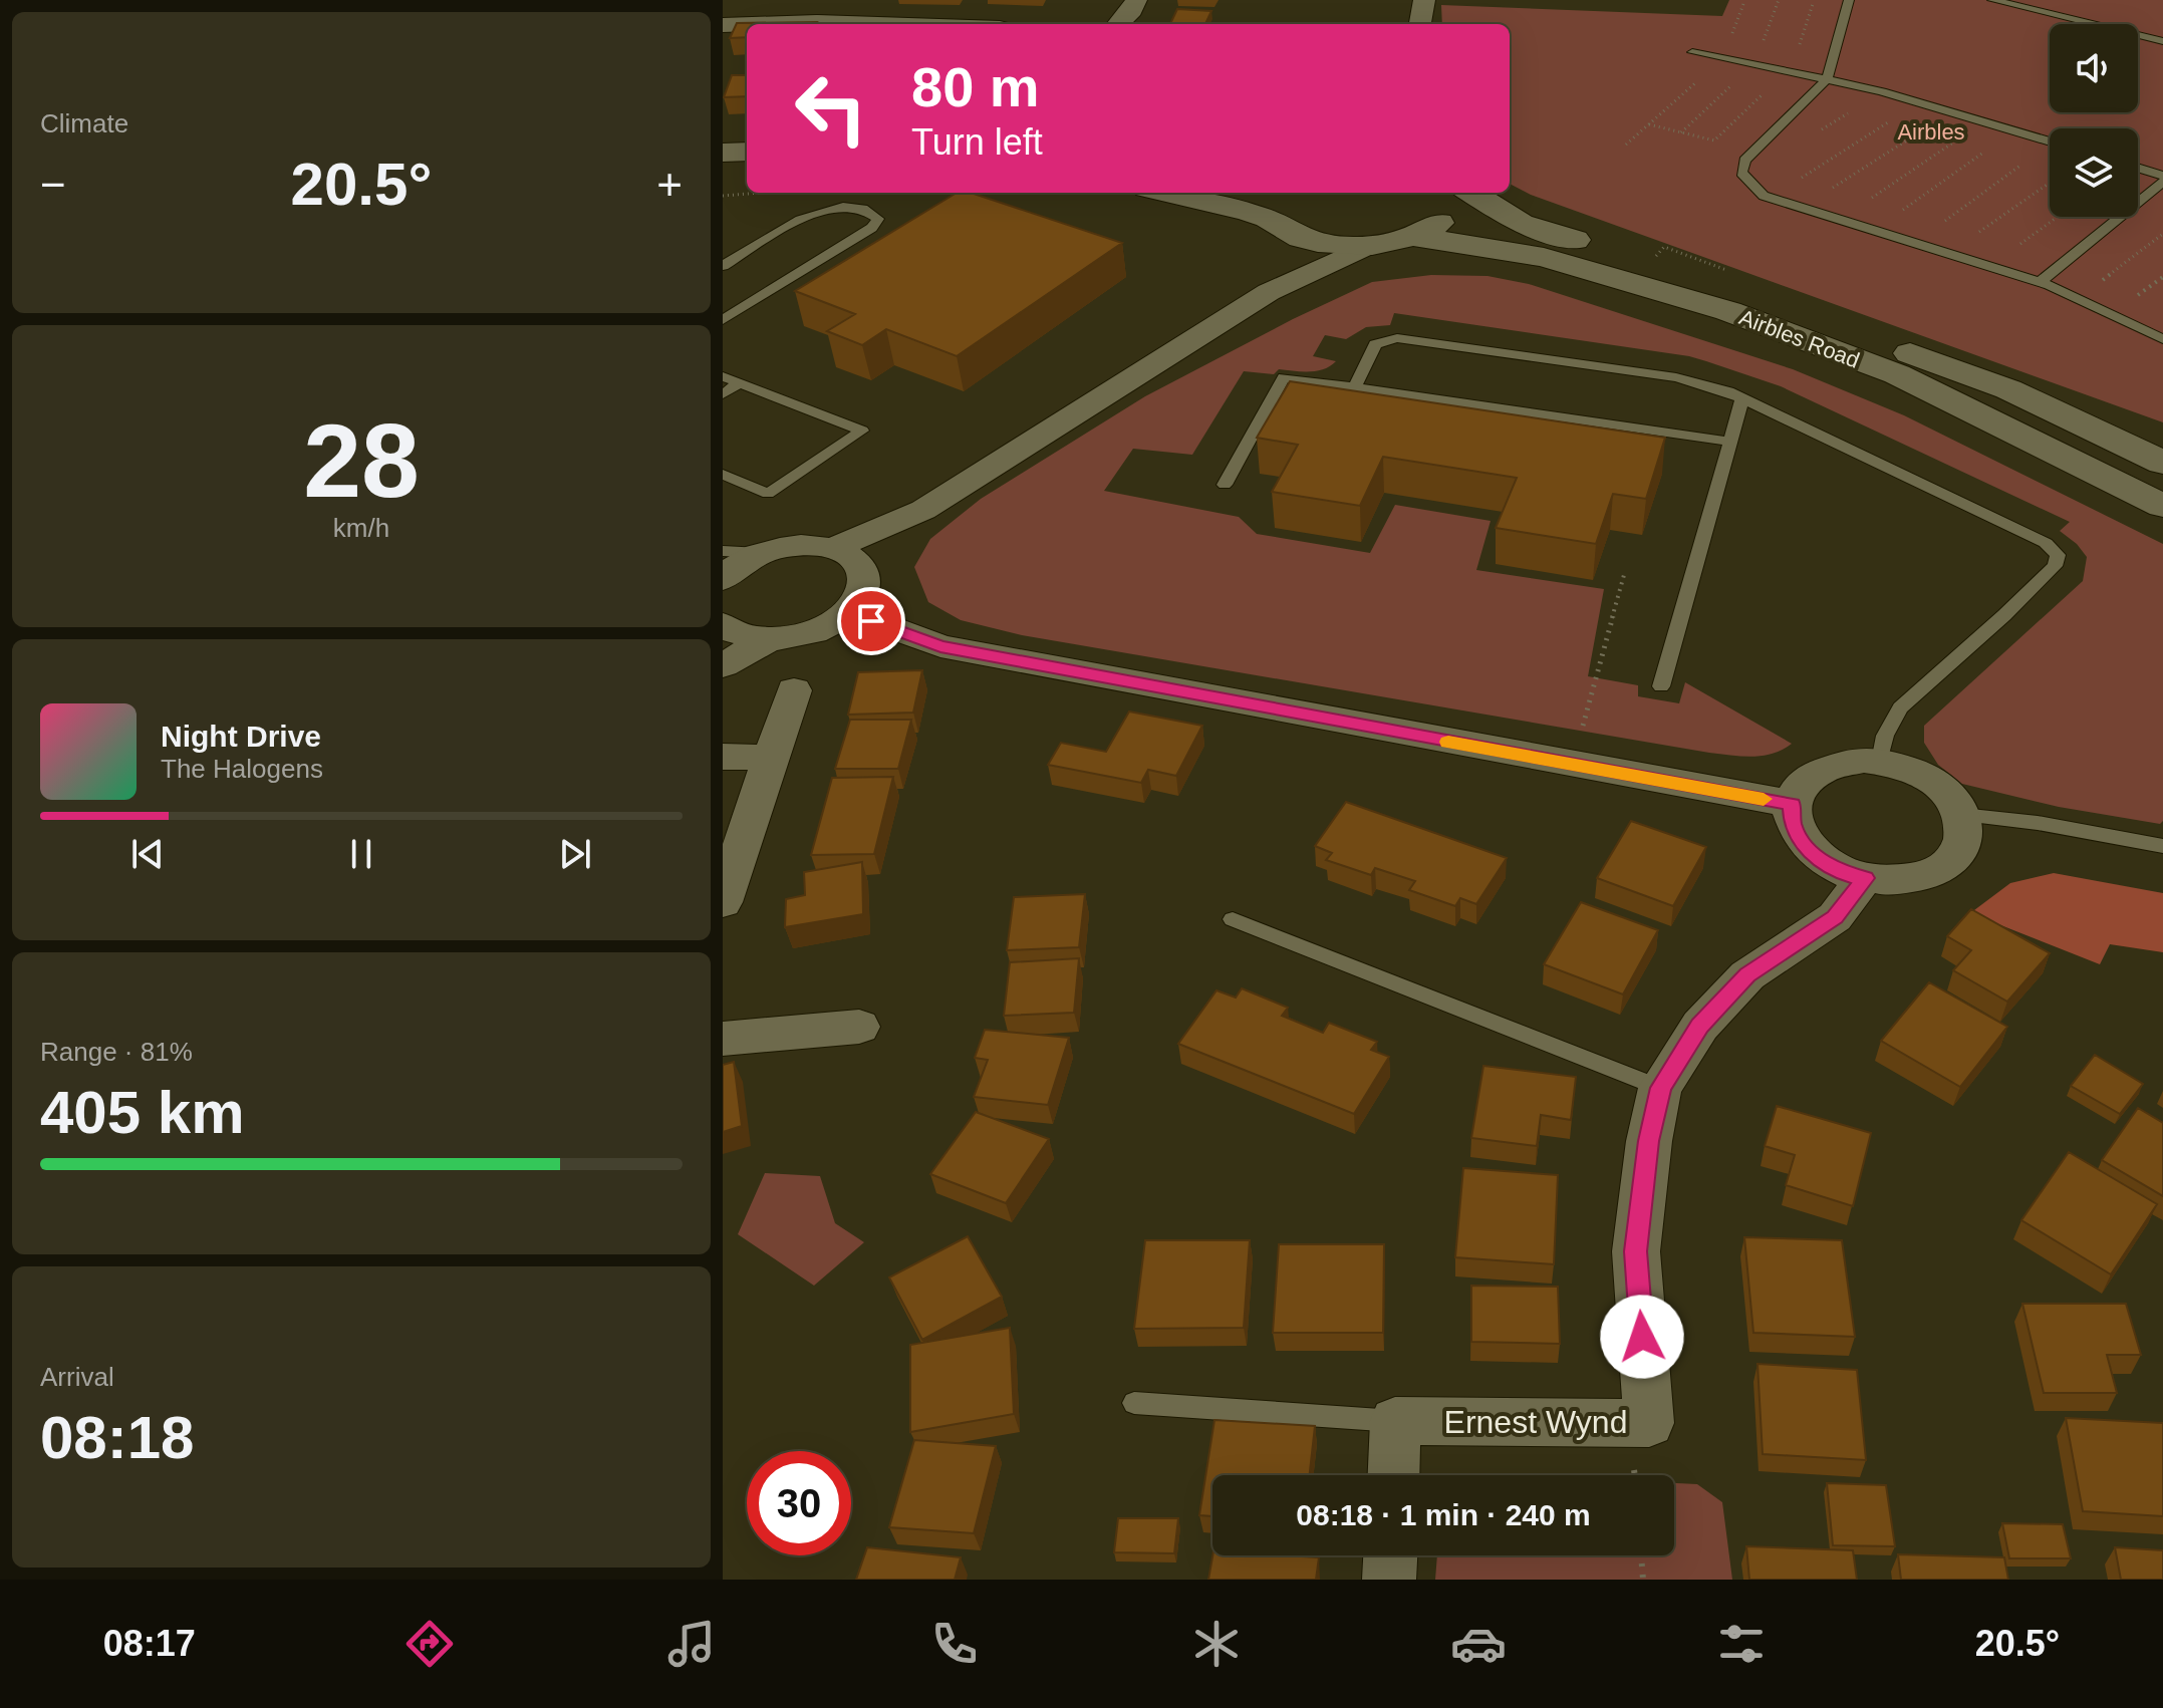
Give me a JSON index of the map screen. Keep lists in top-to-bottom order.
{
  "streets": {
    "main road": ["Airbles Road"],
    "street": ["Ernest Wynd"]
  },
  "parks": ["Airbles"],
  "page": {
    "tile": [
      "Climate",
      ["28", "km/h"],
      ["Range · 81%", "405 km"],
      ["Arrival", "08:18"]
    ],
    "turn": ["80 m", "Turn left"],
    "heat": ["−", "20.5°", "+"],
    "song": ["Night Drive", "The Halogens"],
    "limit": "30",
    "trip": "08:18 · 1 min · 240 m",
    "tabs": ["08:17", "20.5°"]
  }
}
